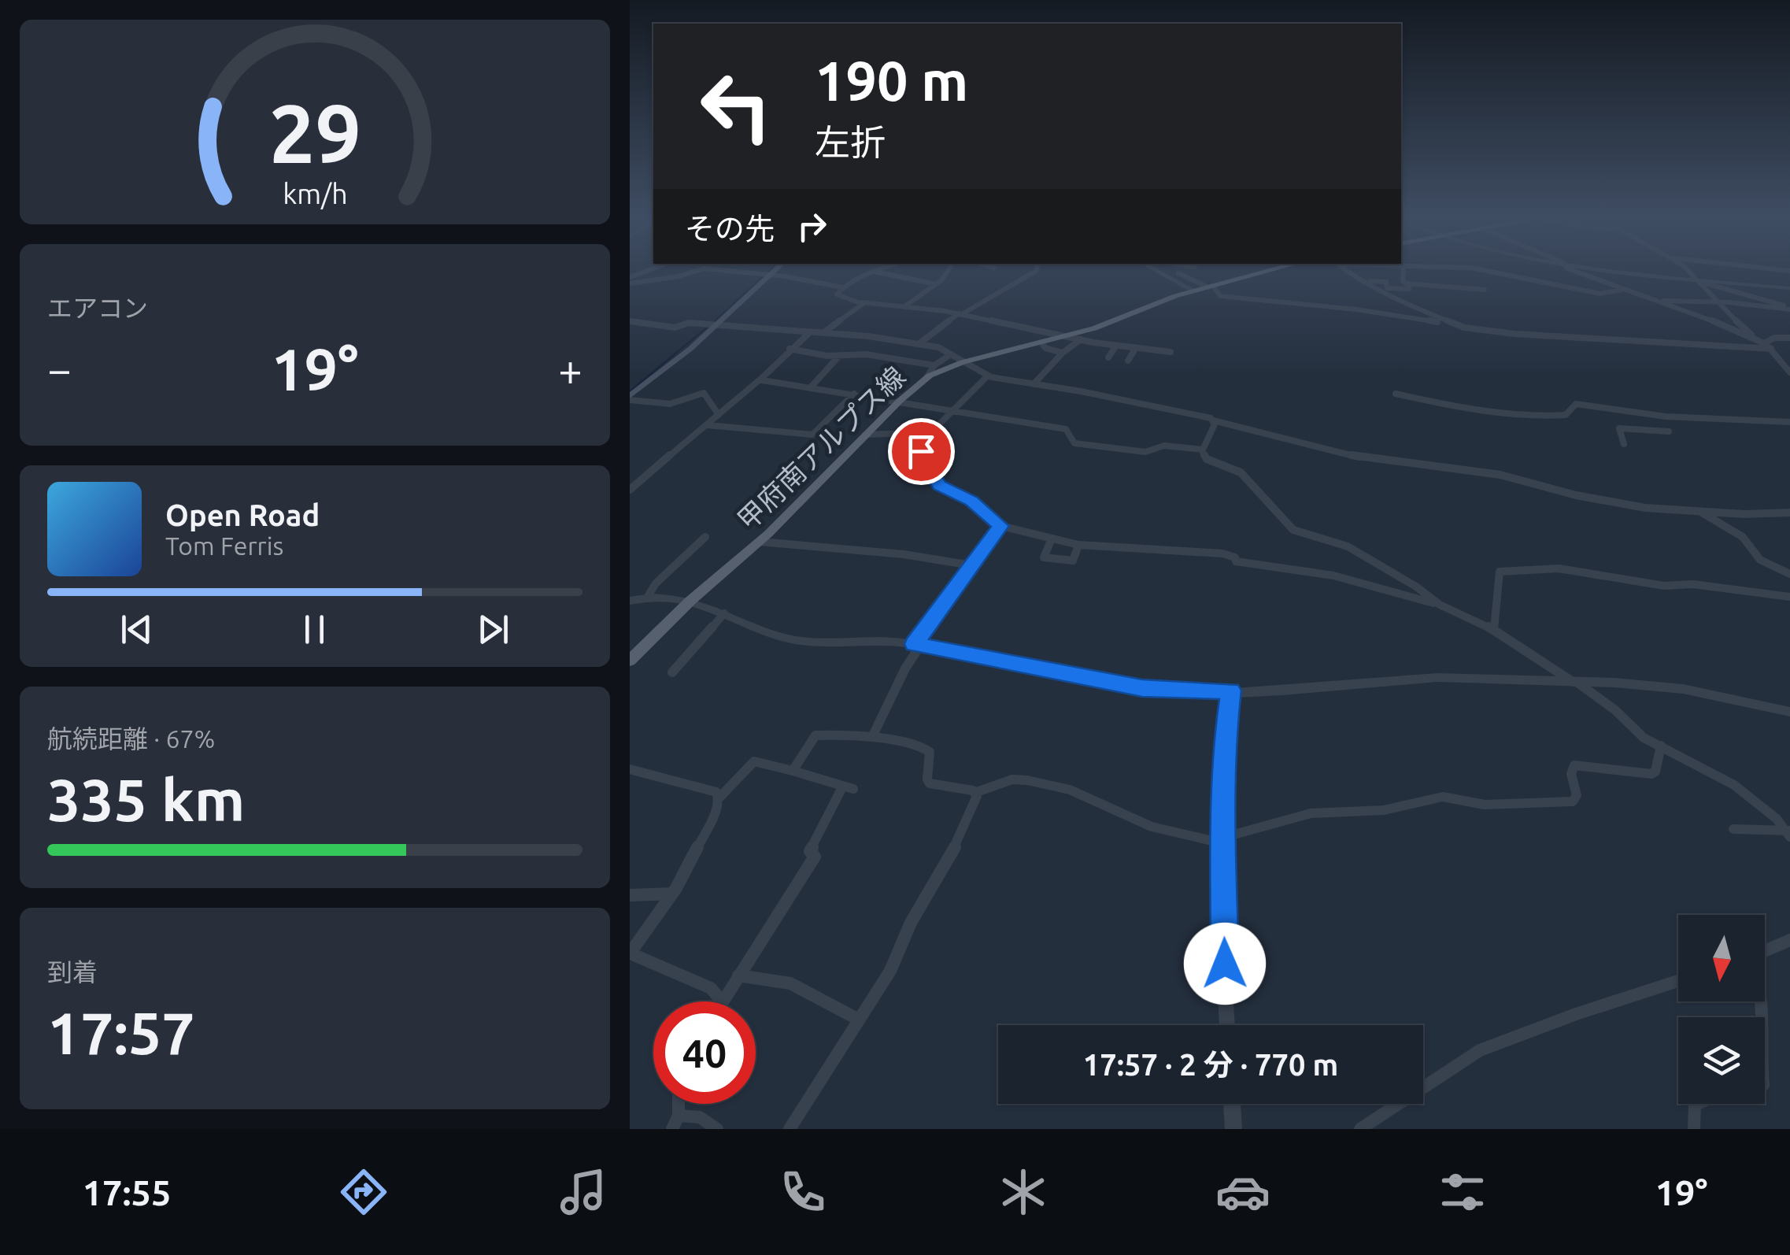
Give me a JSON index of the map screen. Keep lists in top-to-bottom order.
{
  "streets": {
    "main road": ["甲府南アルプス線"]
  },
  "north": "bottom",
  "page": {
    "turn": ["190 m", "左折"],
    "then": "その先",
    "tile": [
      "エアコン",
      ["航続距離 · 67%", "335 km"],
      ["到着", "17:57"]
    ],
    "heat": ["−", "19°", "+"],
    "song": ["Open Road", "Tom Ferris"],
    "limit": "40",
    "trip": "17:57 · 2 分 · 770 m",
    "tabs": ["17:55", "19°"],
    "gauge": ["29", "km/h"]
  }
}
